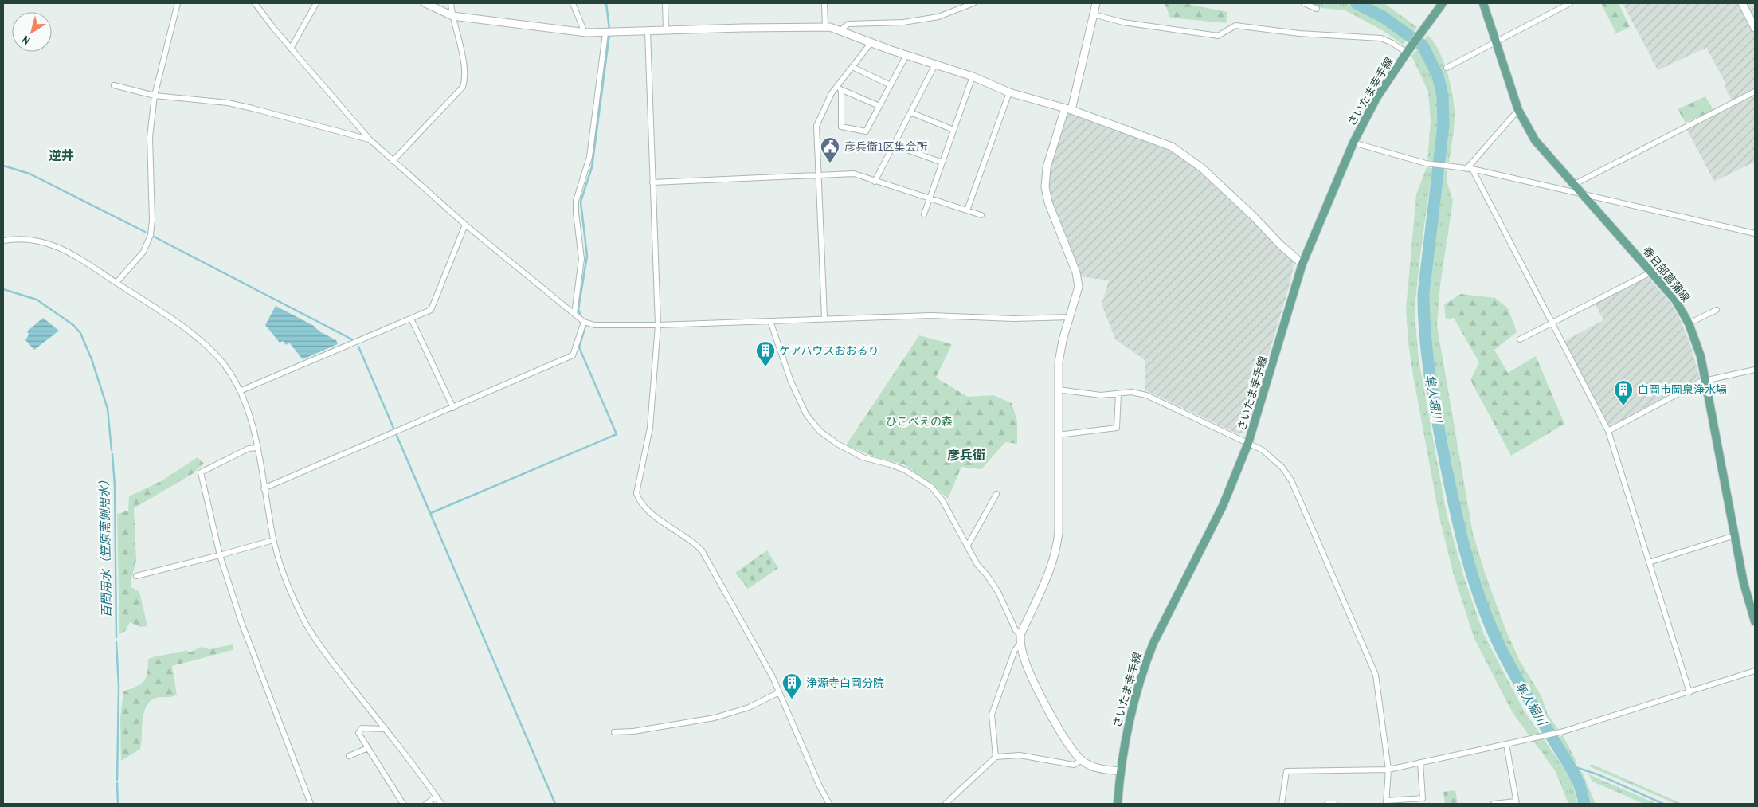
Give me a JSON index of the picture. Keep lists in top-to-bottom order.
{
  "streets": {
    "main road": ["さいたま幸手線", "春日部菖蒲線"]
  },
  "districts": ["逆井", "彦兵衛"],
  "water": ["隼人堀川", "百間用水（笠原南側用水）"],
  "parks": ["ひこべえの森"],
  "places": {
    "public building": ["彦兵衛1区集会所"],
    "building": ["ケアハウスおおるり", "白岡市岡泉浄水場", "浄源寺白岡分院"]
  },
  "north": "bottom left"
}
